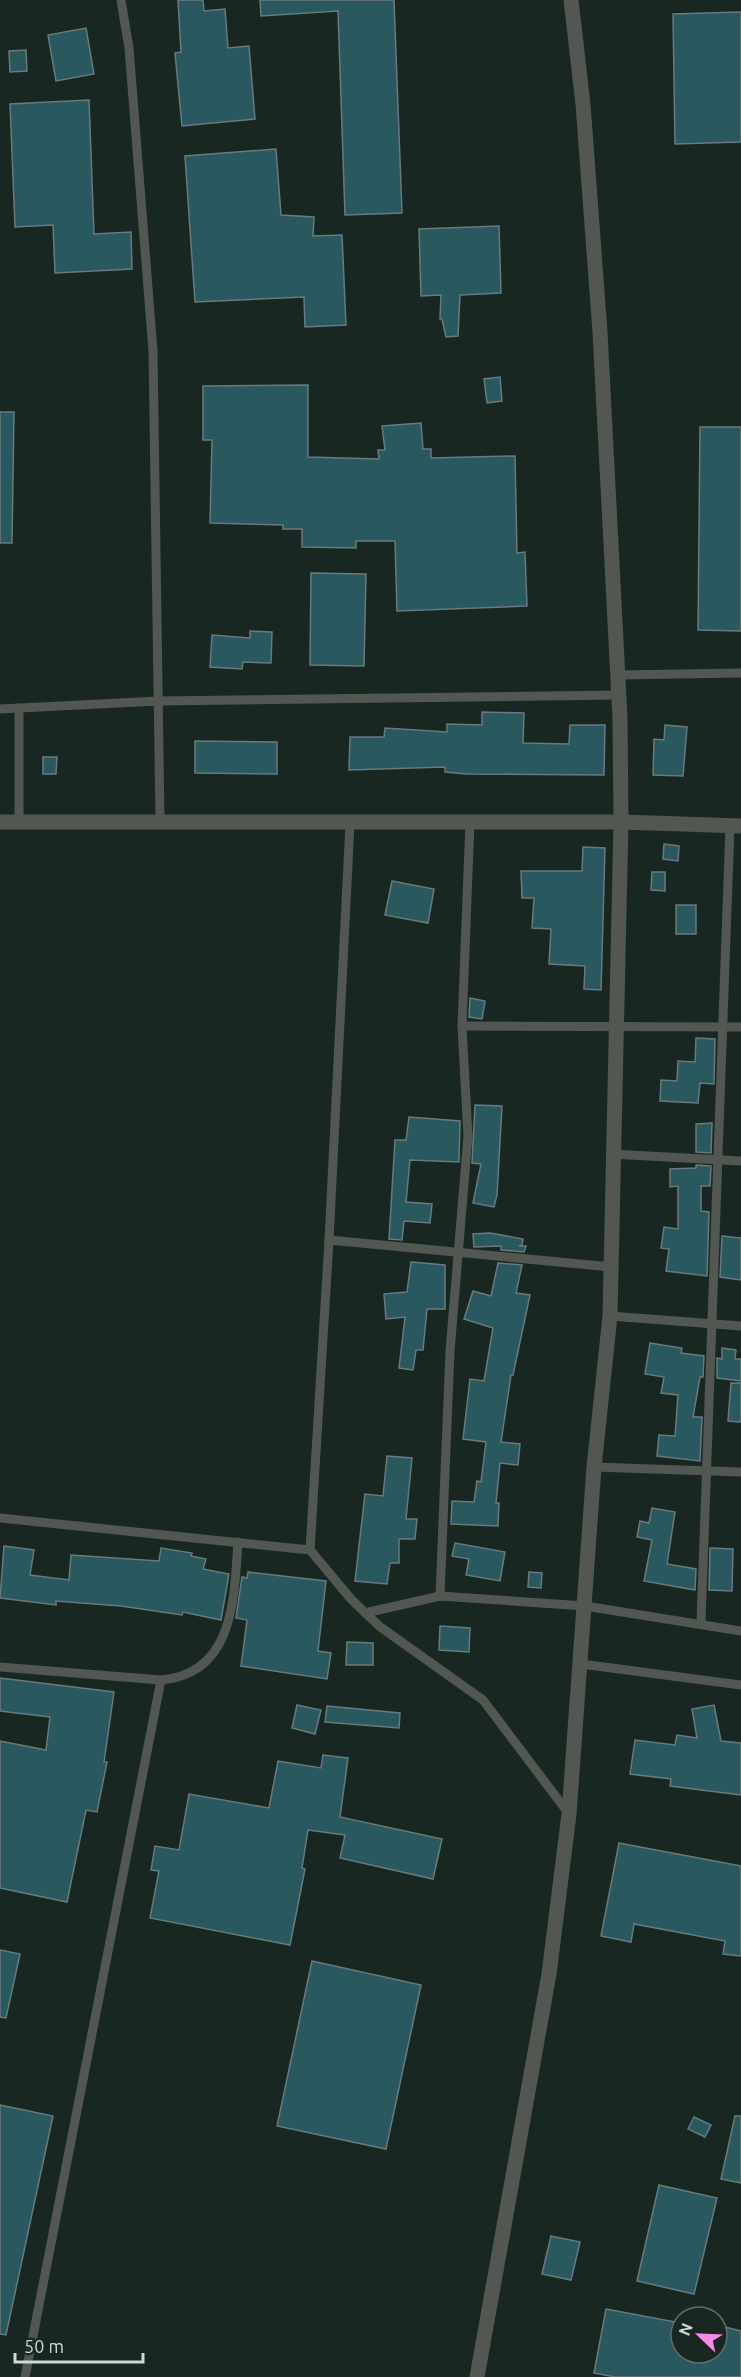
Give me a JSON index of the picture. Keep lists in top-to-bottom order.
{
  "scale_bar": "50 m",
  "north": "top left"
}
